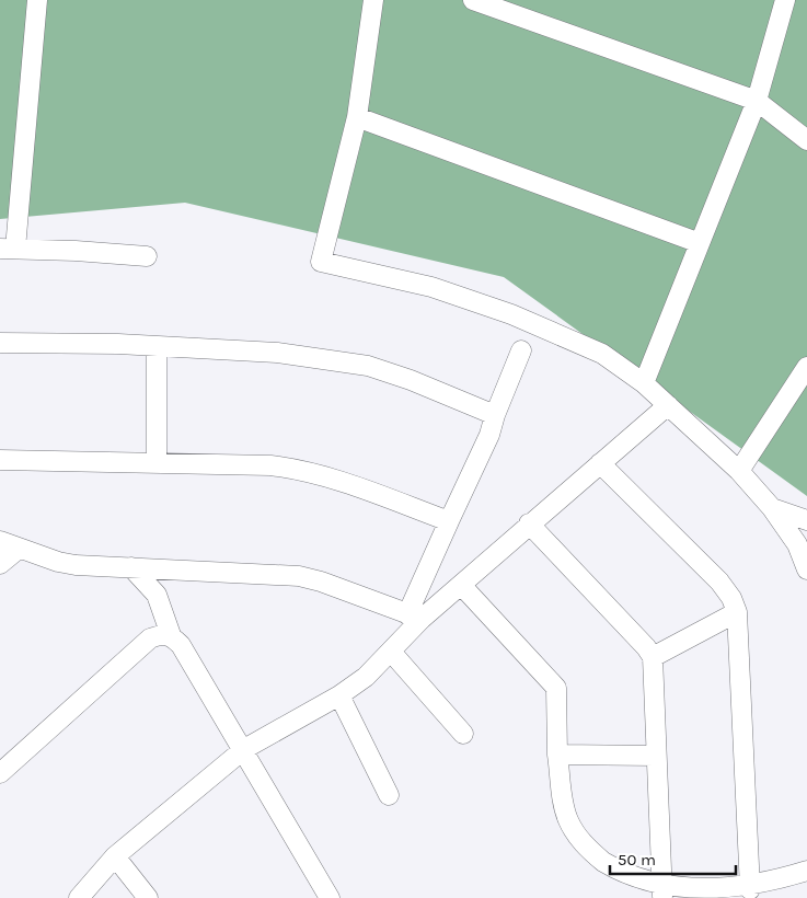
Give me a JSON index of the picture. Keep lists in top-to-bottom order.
{
  "scale_bar": "50 m"
}
